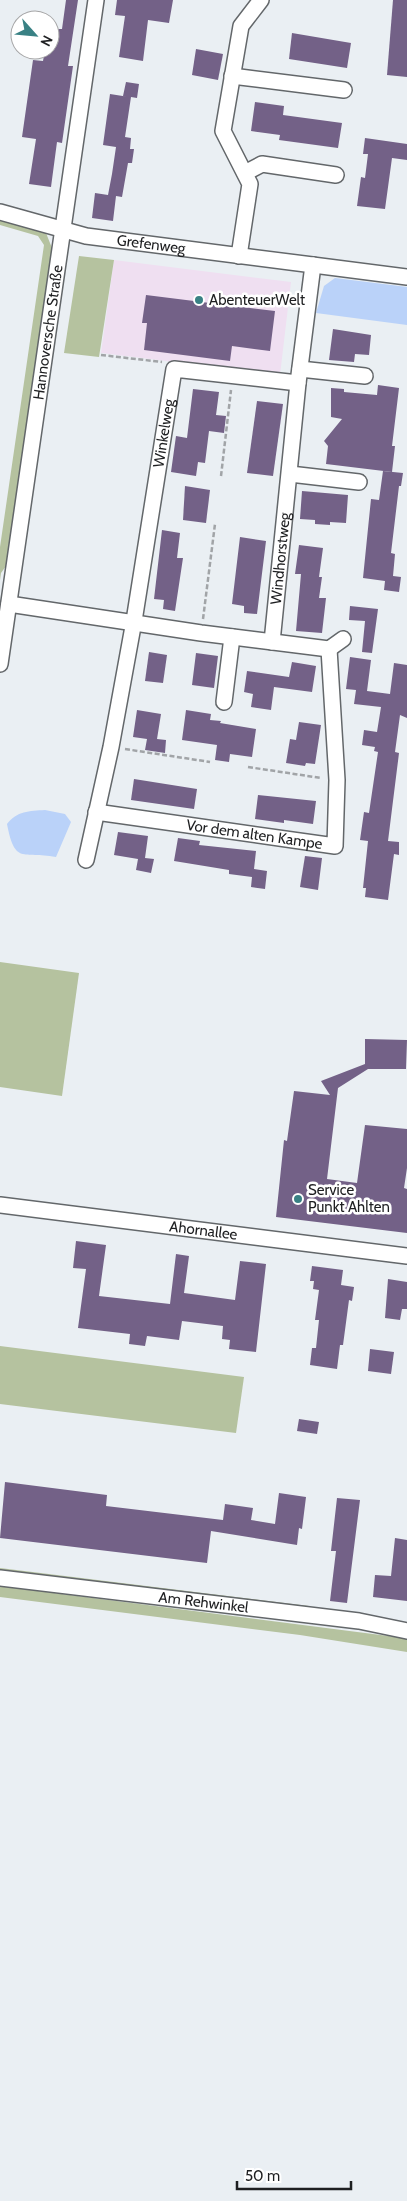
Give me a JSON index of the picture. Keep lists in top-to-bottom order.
{
  "streets": {
    "street": [
      "Grefenweg",
      "Hannoversche Straße",
      "Winkelweg",
      "Windhorstweg",
      "Vor dem alten Kampe",
      "Ahornallee",
      "Am Rehwinkel"
    ]
  },
  "crossings": [
    ["Grefenweg", "Hannoversche Straße"],
    ["Grefenweg", "Windhorstweg"]
  ],
  "places": ["AbenteuerWelt", "Service Punkt Ahlten"],
  "scale_bar": "50 m",
  "north": "bottom right"
}
